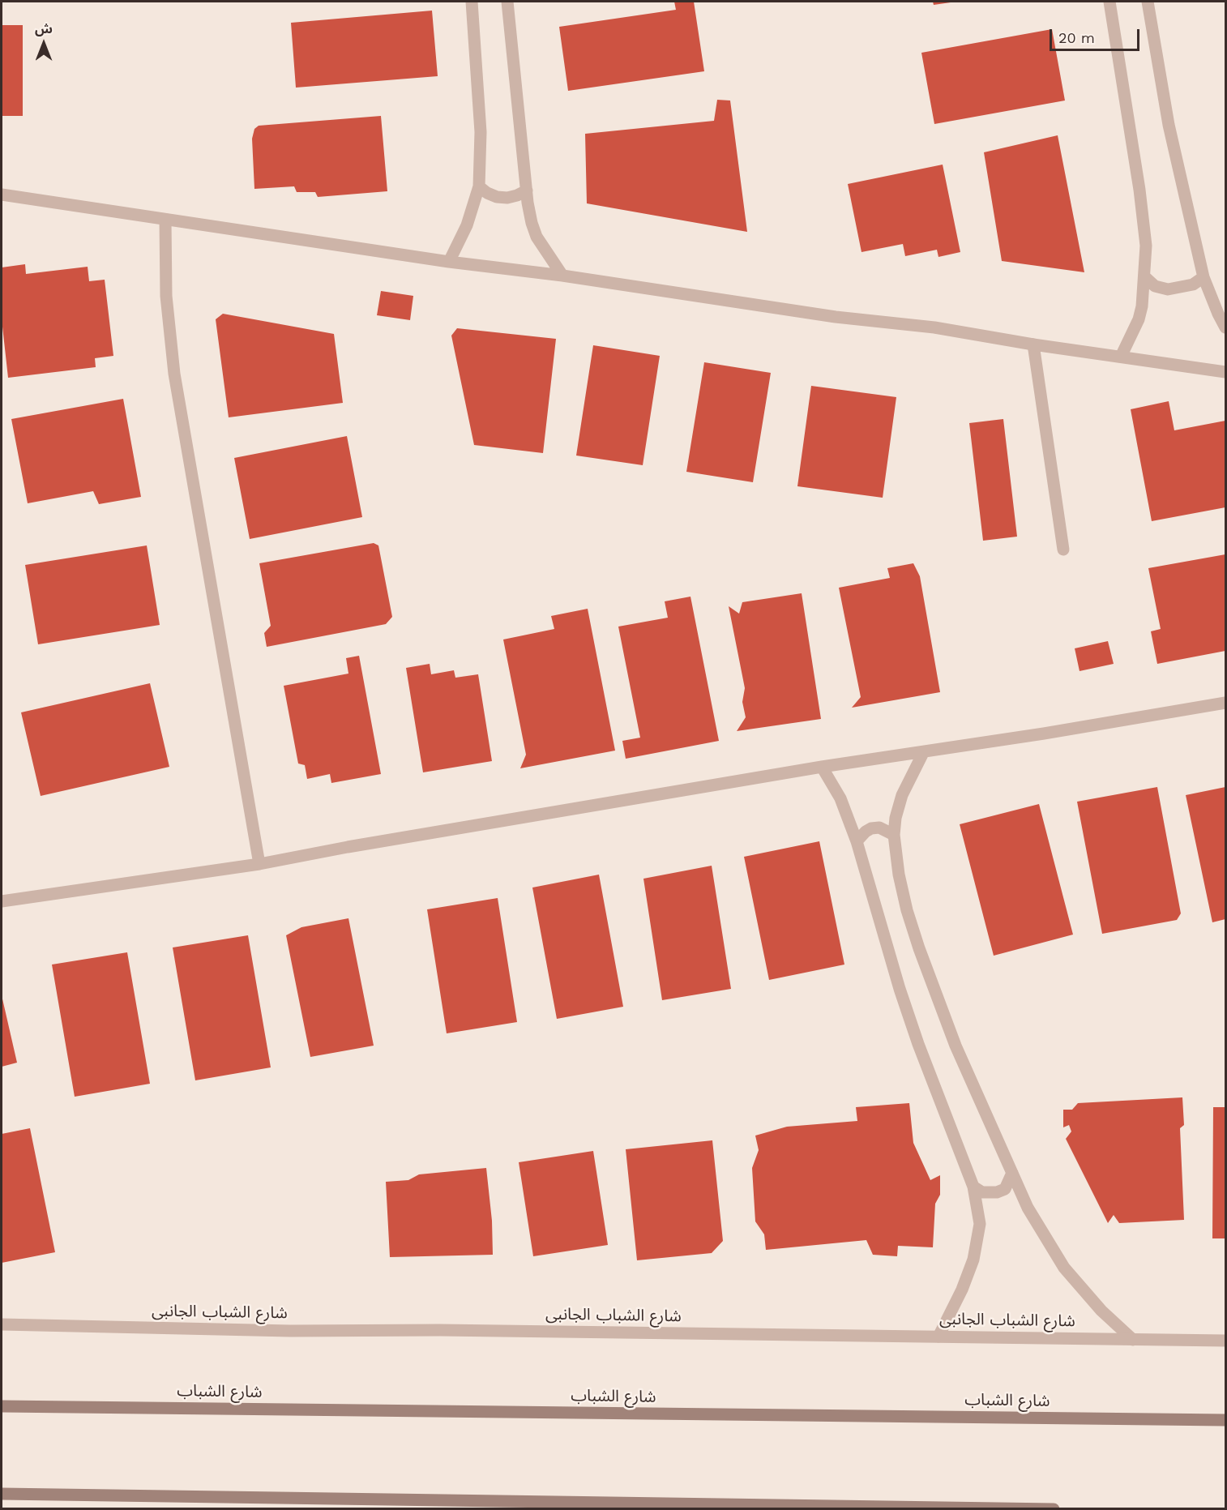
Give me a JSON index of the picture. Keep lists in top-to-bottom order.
{
  "streets": {
    "main road": ["شارع الشباب"],
    "street": ["شارع الشباب الجانبى"]
  },
  "scale_bar": "20 m",
  "north": "top"
}
